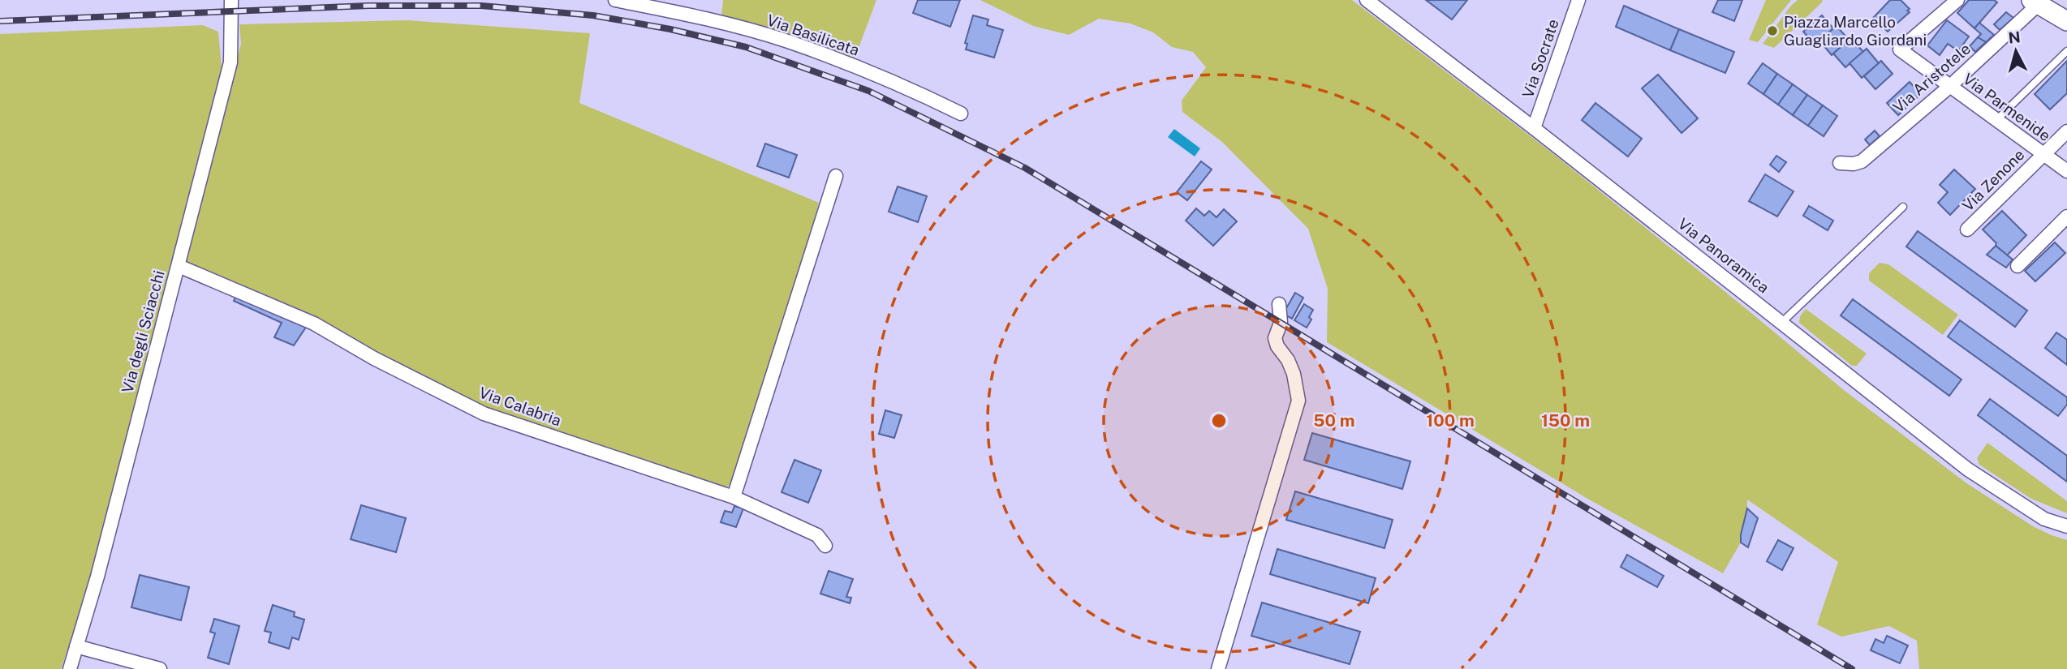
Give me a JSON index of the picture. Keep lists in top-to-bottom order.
{
  "streets": {
    "street": [
      "Via Basilicata",
      "Via Socrate",
      "Via Aristotele",
      "Via Parmenide",
      "Via Zenone",
      "Via Panoramica",
      "Via degli Sciacchi",
      "Via Calabria"
    ]
  },
  "crossings": [
    ["Via Socrate", "Via Panoramica"],
    ["Via Aristotele", "Via Parmenide"],
    ["Via Parmenide", "Via Zenone"],
    ["Via degli Sciacchi", "Via Calabria"]
  ],
  "places": ["Piazza Marcello Guagliardo Giordani"],
  "north": "top",
  "rings": ["50 m", "100 m", "150 m"]
}
